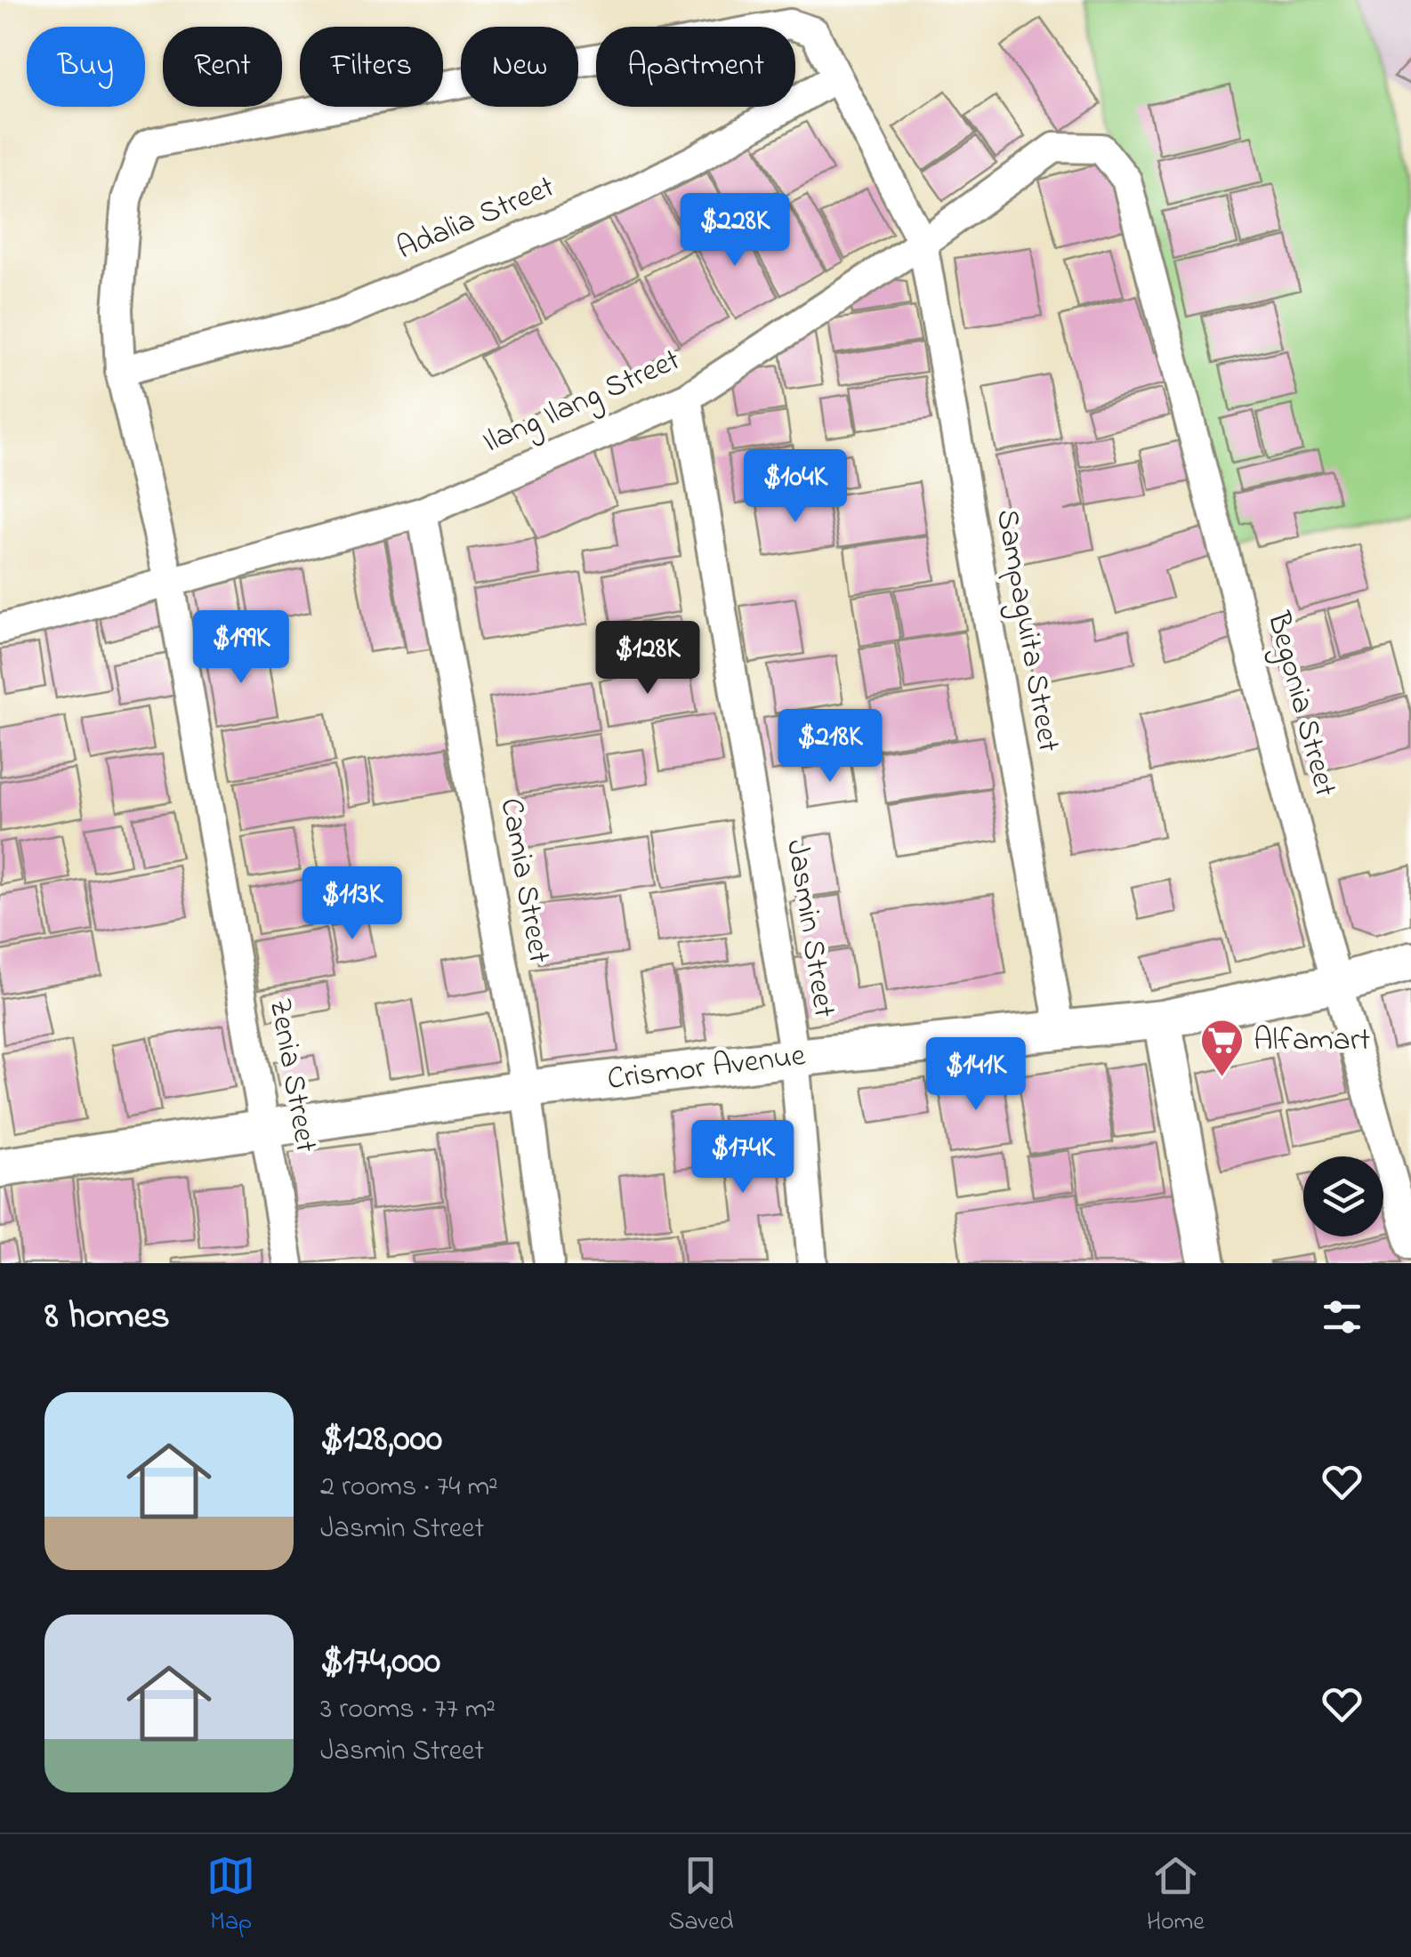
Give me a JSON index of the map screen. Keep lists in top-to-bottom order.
{
  "streets": {
    "street": [
      "Adalia Street",
      "Ilang Ilang Street",
      "Sampaguita Street",
      "Begonia Street",
      "Camia Street",
      "Jasmin Street",
      "Crismor Avenue",
      "Zenia Street"
    ]
  },
  "crossings": [
    ["Adalia Street", "Sampaguita Street"],
    ["Adalia Street", "Zenia Street"],
    ["Ilang Ilang Street", "Sampaguita Street"],
    ["Ilang Ilang Street", "Begonia Street"],
    ["Ilang Ilang Street", "Camia Street"],
    ["Ilang Ilang Street", "Jasmin Street"],
    ["Ilang Ilang Street", "Zenia Street"],
    ["Sampaguita Street", "Crismor Avenue"],
    ["Sampaguita Street", "Zenia Street"],
    ["Begonia Street", "Crismor Avenue"],
    ["Camia Street", "Crismor Avenue"],
    ["Jasmin Street", "Crismor Avenue"],
    ["Crismor Avenue", "Zenia Street"]
  ],
  "places": {
    "supermarket": ["Alfamart"]
  },
  "page": {
    "chip": [
      "Buy",
      "Rent",
      "Filters",
      "New",
      "Apartment"
    ],
    "price": [
      "$228K",
      "$104K",
      "$199K",
      "$128K",
      "$218K",
      "$113K",
      "$141K",
      "$174K"
    ],
    "heading": "8 homes",
    "list": [
      {
        "name": "$128,000",
        "note": "2 rooms · 74 m² · Jasmin Street"
      },
      {
        "name": "$174,000",
        "note": "3 rooms · 77 m² · Jasmin Street"
      }
    ],
    "tabs": ["Map", "Saved", "Home"]
  }
}
